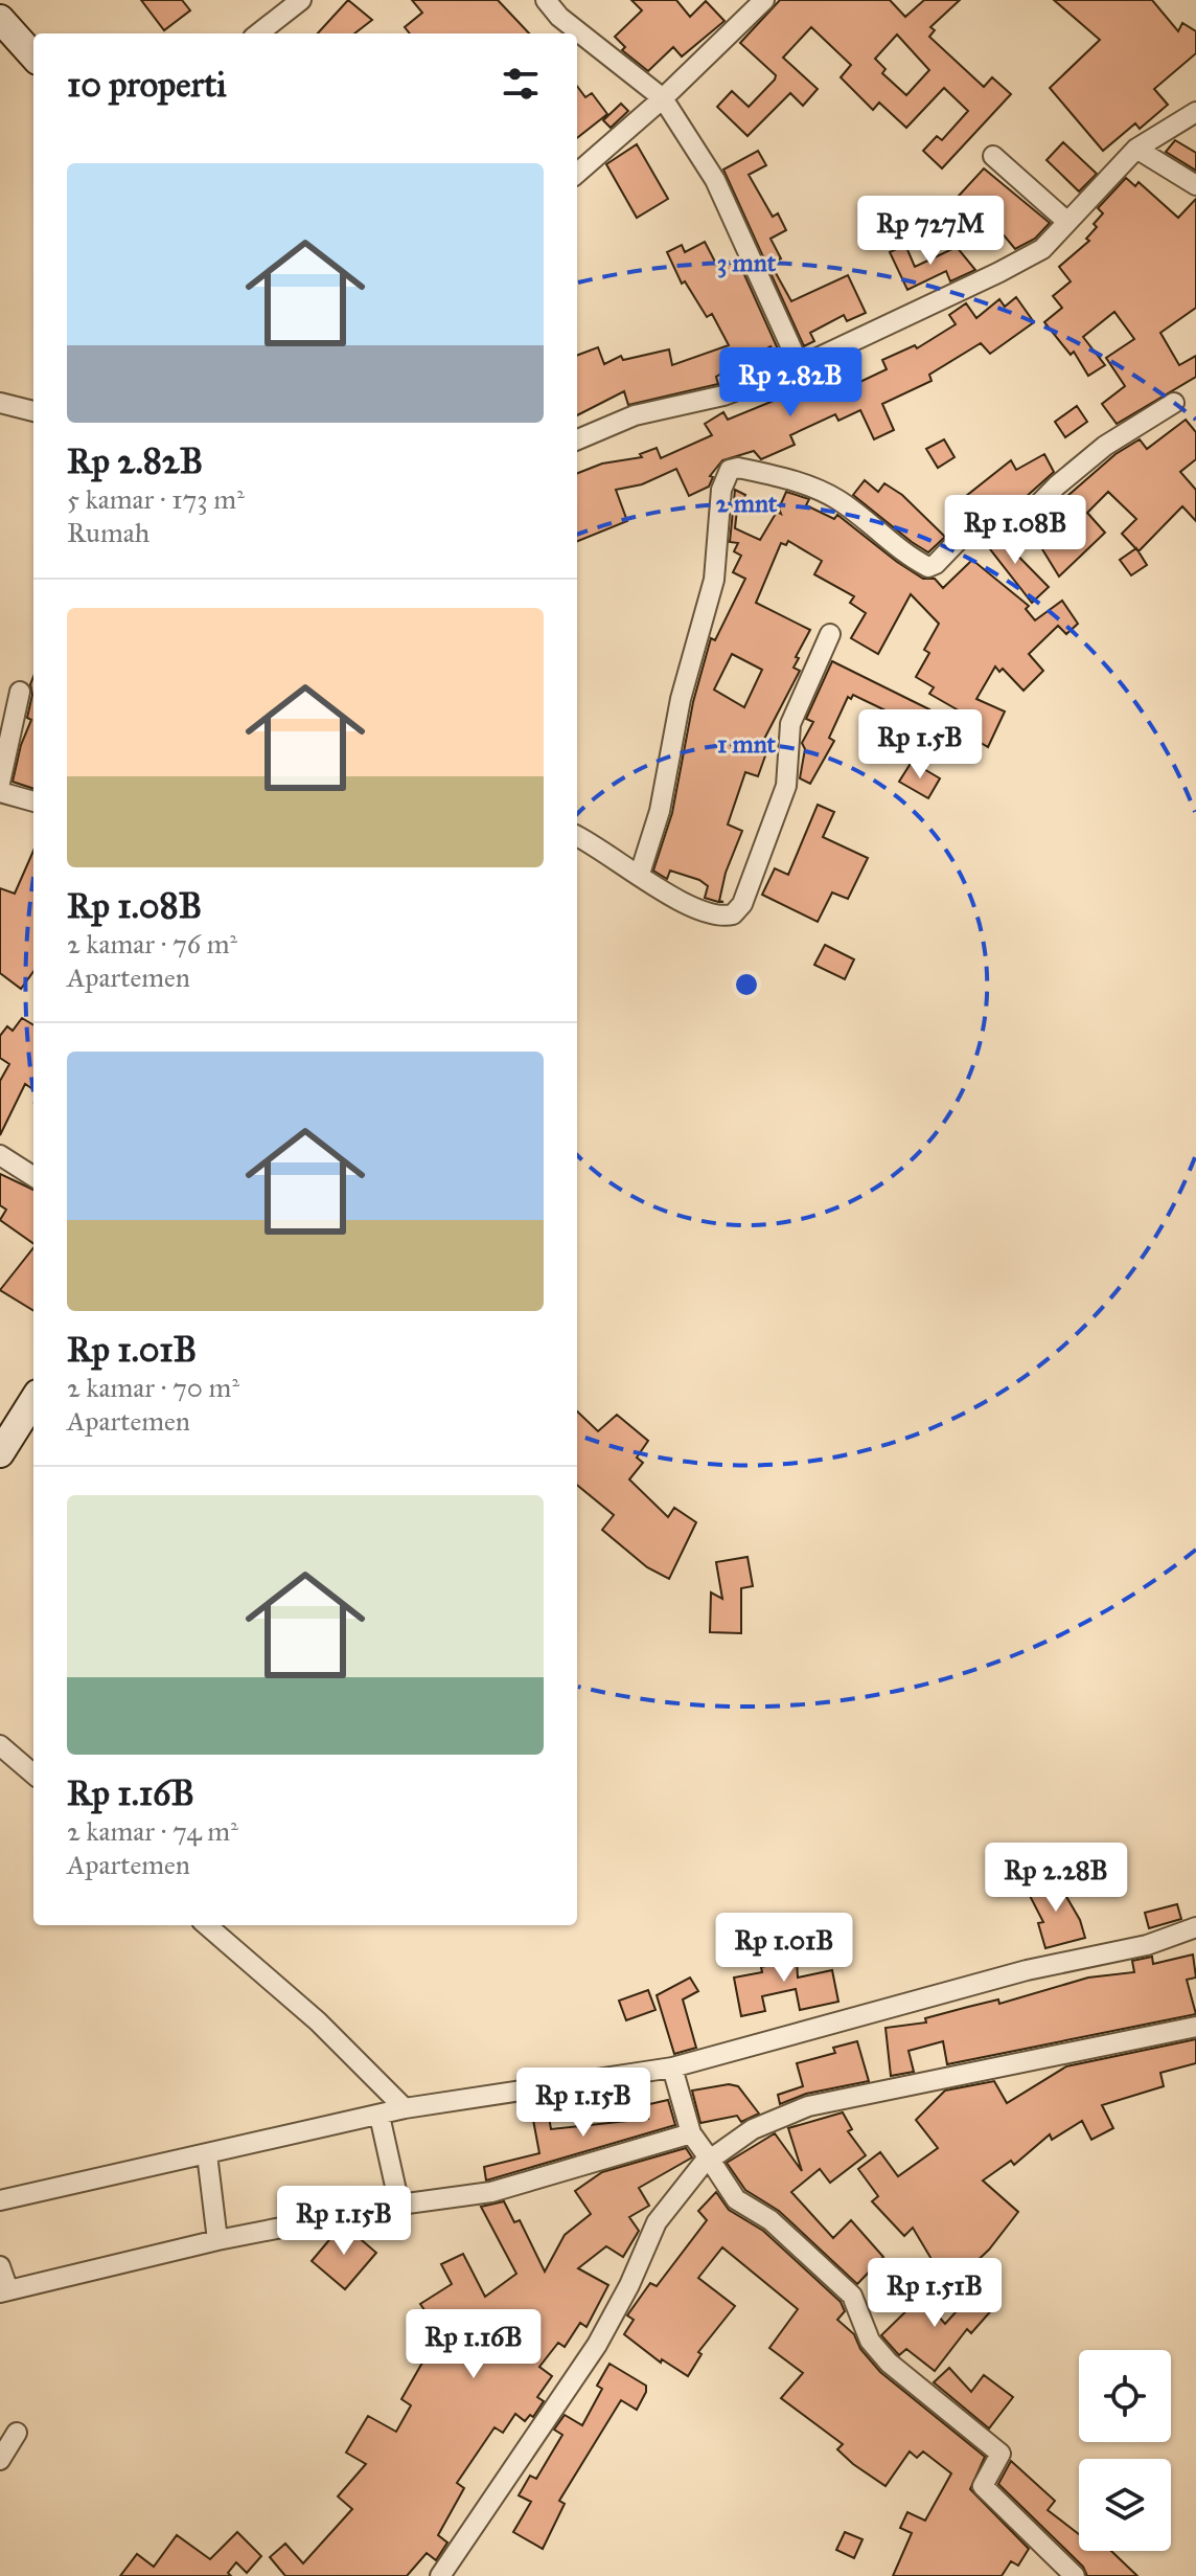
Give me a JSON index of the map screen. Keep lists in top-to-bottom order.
{
  "page": {
    "heading": "10 properti",
    "list": [
      {
        "name": "Rp 2.82B",
        "note": "5 kamar · 173 m² · Rumah"
      },
      {
        "name": "Rp 1.08B",
        "note": "2 kamar · 76 m² · Apartemen"
      },
      {
        "name": "Rp 1.01B",
        "note": "2 kamar · 70 m² · Apartemen"
      },
      {
        "name": "Rp 1.16B",
        "note": "2 kamar · 74 m² · Apartemen"
      }
    ],
    "price": [
      "Rp 727M",
      "Rp 2.82B",
      "Rp 1.08B",
      "Rp 1.5B",
      "Rp 2.28B",
      "Rp 1.01B",
      "Rp 1.15B",
      "Rp 1.15B",
      "Rp 1.51B",
      "Rp 1.16B"
    ]
  },
  "rings": ["3 mnt", "2 mnt", "1 mnt"]
}
